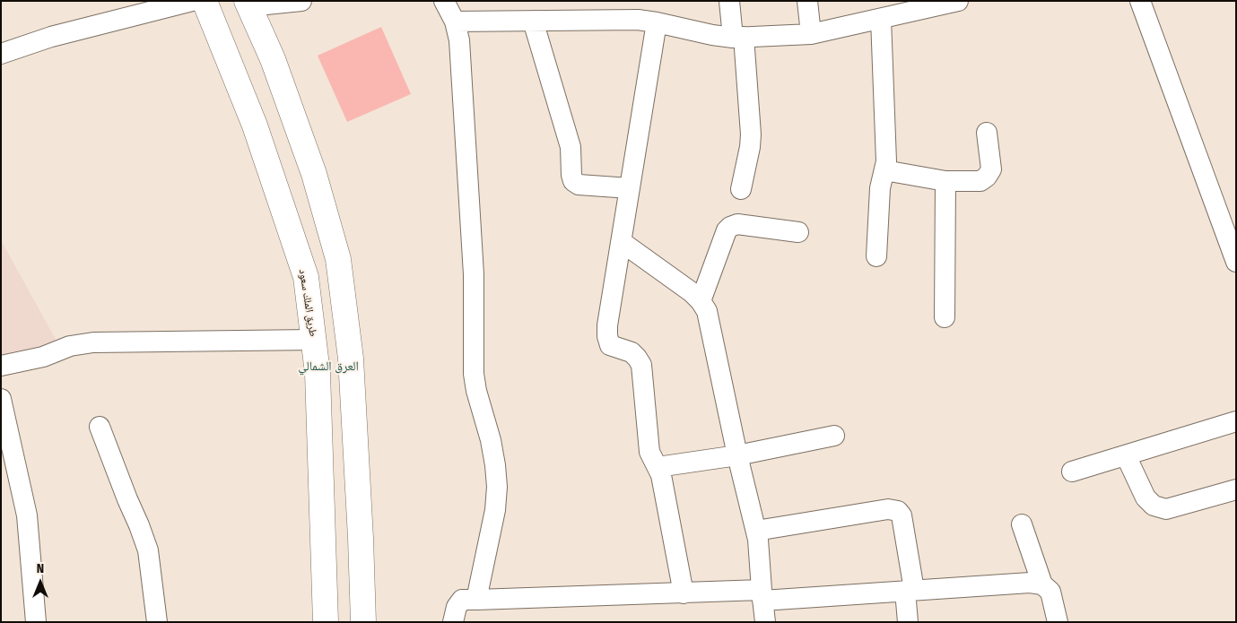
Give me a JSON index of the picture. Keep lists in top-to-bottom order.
{
  "streets": {
    "highway": ["طريق الملك سعود"]
  },
  "districts": ["العرق الشمالي"],
  "north": "top"
}
